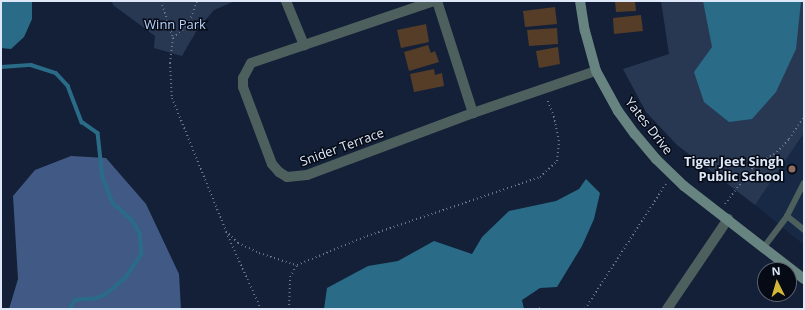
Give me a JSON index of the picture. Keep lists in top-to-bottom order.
{
  "streets": {
    "street": ["Yates Drive", "Snider Terrace"]
  },
  "crossings": [
    ["Yates Drive", "Snider Terrace"]
  ],
  "parks": ["Winn Park"],
  "places": ["Tiger Jeet Singh Public School"],
  "north": "top"
}
